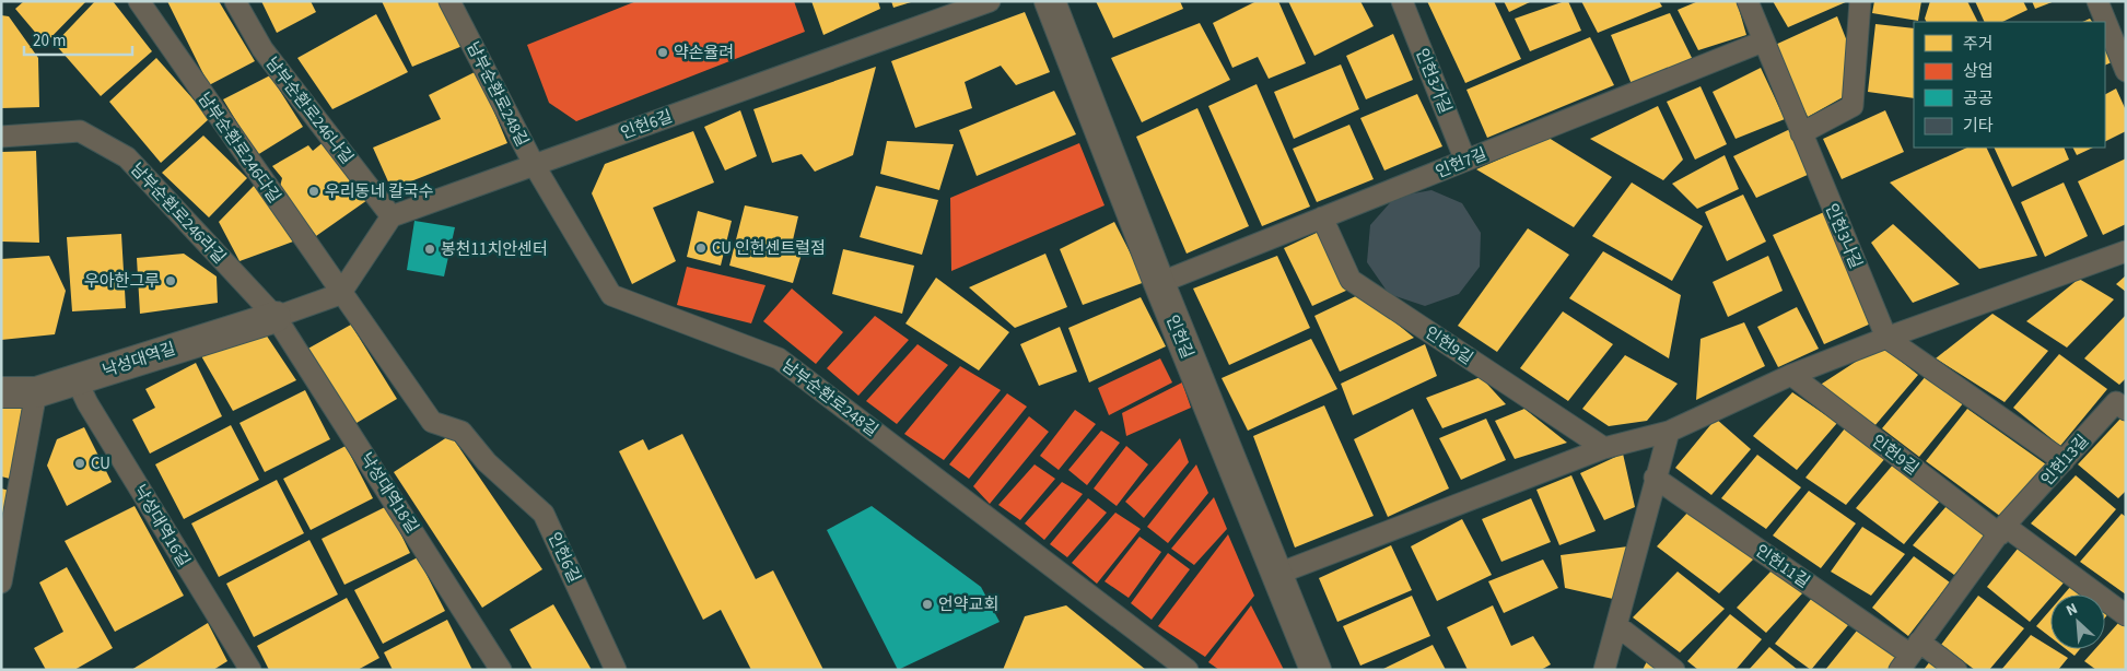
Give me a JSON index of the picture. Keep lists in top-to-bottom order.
{
  "streets": {
    "street": ["인헌길", "낙성대역길"],
    "lane": [
      "인헌3가길",
      "남부순환로248길",
      "남부순환로246나길",
      "인헌6길",
      "남부순환로246다길",
      "인헌7길",
      "남부순환로246라길",
      "인헌3나길",
      "인헌9길",
      "인헌13길",
      "낙성대역18길",
      "낙성대역16길",
      "인헌11길"
    ]
  },
  "crossings": [
    ["인헌3가길", "인헌7길"],
    ["남부순환로248길", "인헌6길"],
    ["남부순환로246나길", "인헌6길"],
    ["인헌6길", "남부순환로246다길"],
    ["인헌7길", "인헌3나길"],
    ["인헌7길", "인헌길"],
    ["인헌7길", "인헌9길"],
    ["남부순환로246라길", "낙성대역길"],
    ["남부순환로246라길", "낙성대역18길"],
    ["인헌9길", "인헌13길"],
    ["낙성대역길", "낙성대역18길"],
    ["낙성대역길", "낙성대역16길"],
    ["인헌13길", "인헌11길"]
  ],
  "places": [
    "약손율려",
    "우리동네 칼국수",
    "CU 인헌센트럴점",
    "봉천11치안센터",
    "우아한그루",
    "CU",
    "언약교회"
  ],
  "legend": [
    "주거",
    "상업",
    "공공",
    "기타"
  ],
  "scale_bar": "20 m",
  "north": "top left"
}
